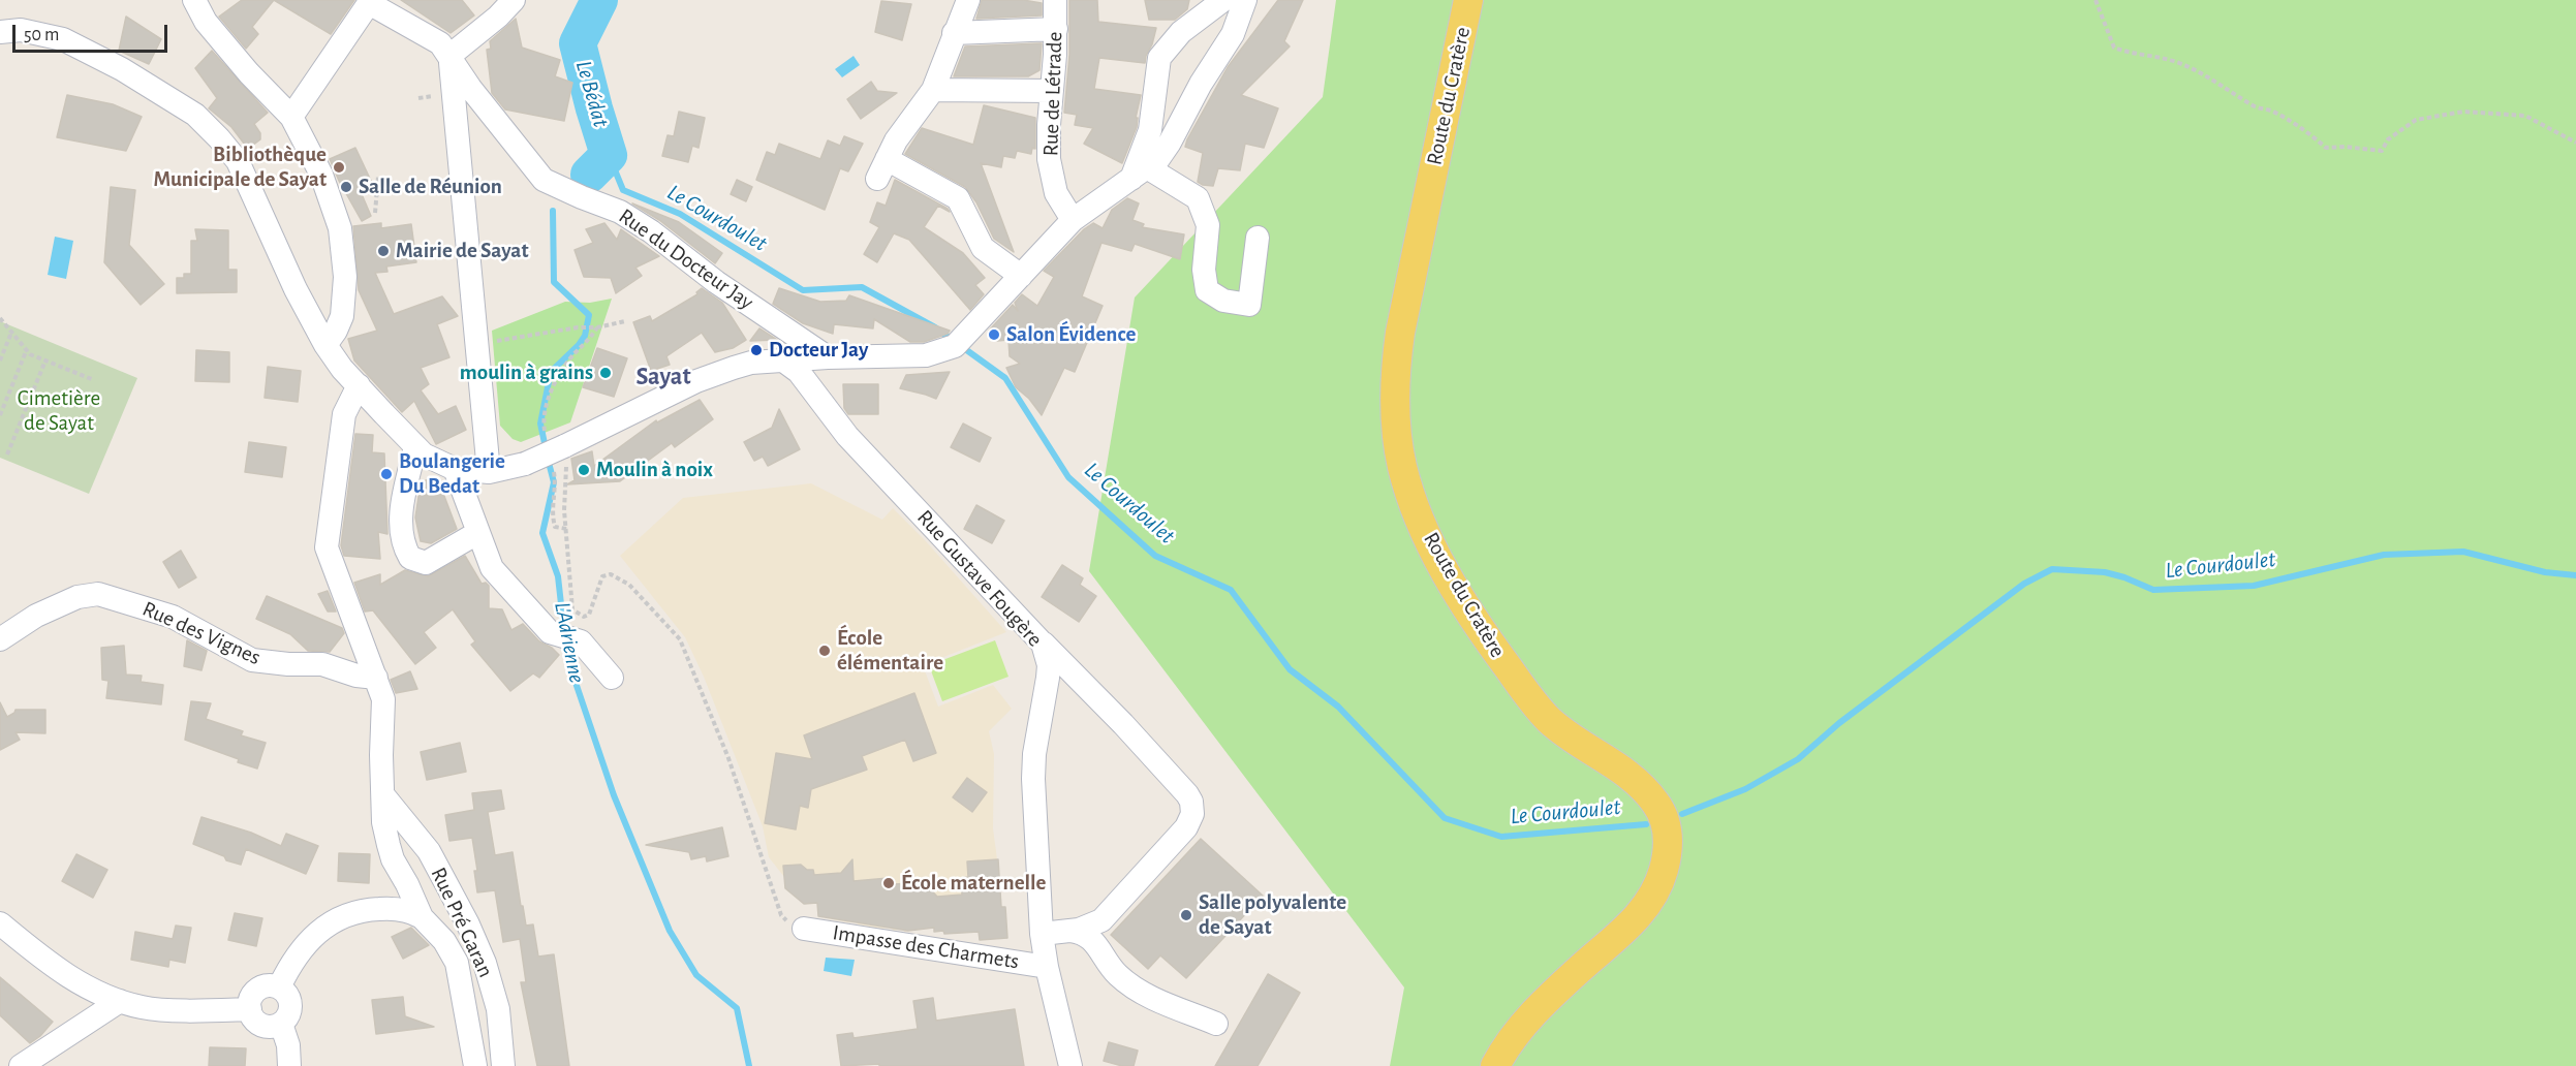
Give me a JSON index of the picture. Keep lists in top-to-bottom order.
{
  "streets": {
    "main road": ["Route du Cratère"],
    "street": [
      "Rue de Létrade",
      "Rue du Docteur Jay",
      "Rue Gustave Fougère",
      "Rue des Vignes",
      "Rue Pré Garan",
      "Impasse des Charmets"
    ]
  },
  "crossings": [
    ["Rue Gustave Fougère", "Impasse des Charmets"]
  ],
  "districts": ["Sayat"],
  "water": ["Le Bédat", "Le Courdoulet", "L'Adrienne"],
  "parks": ["Cimetière de Sayat"],
  "places": [
    "Bibliothèque Municipale de Sayat",
    "Salle de Réunion",
    "Mairie de Sayat",
    "Salon Évidence",
    "Docteur Jay",
    "moulin à grains",
    "Moulin à noix",
    "Boulangerie Du Bedat",
    "École élémentaire",
    "École maternelle",
    "Salle polyvalente de Sayat"
  ],
  "scale_bar": "50 m"
}
